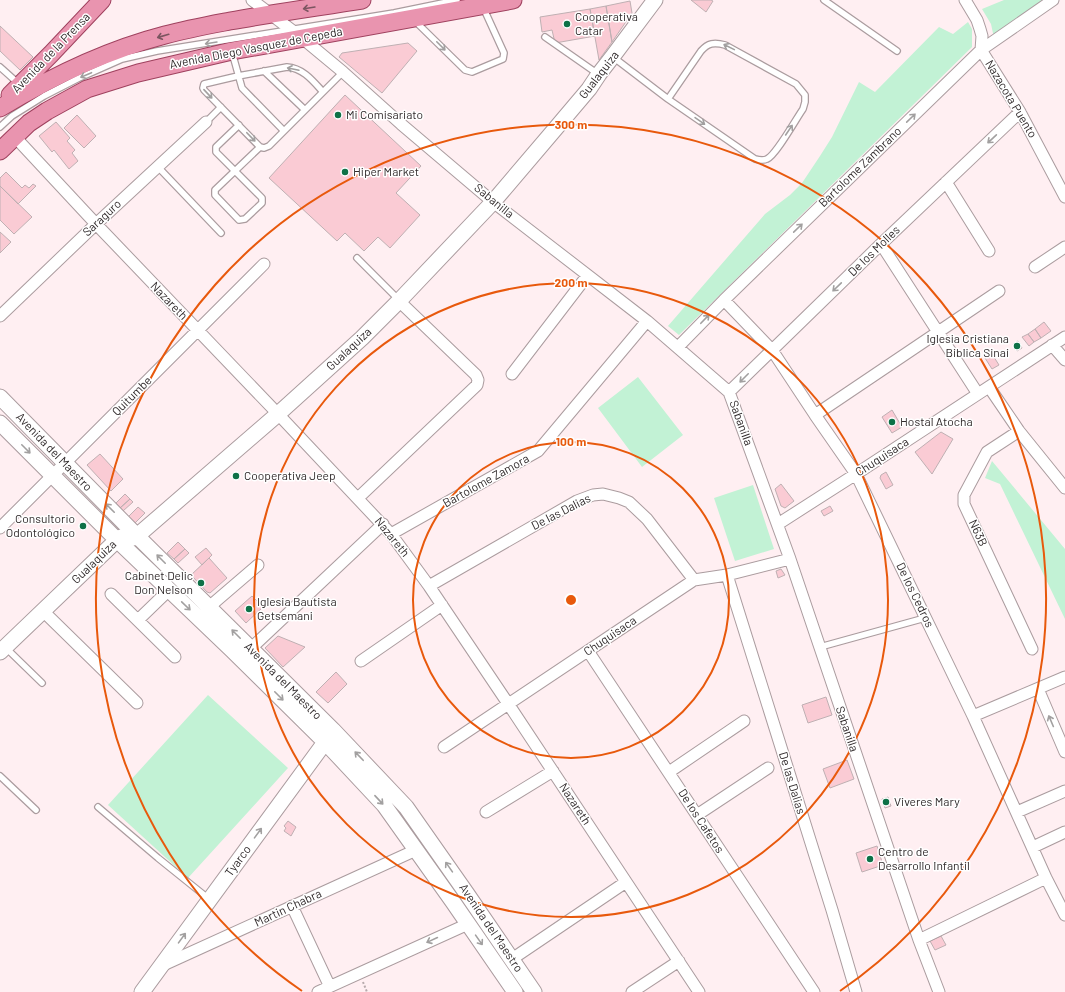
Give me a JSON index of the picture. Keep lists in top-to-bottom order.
{
  "streets": {
    "main road": [
      "Avenida Diego Vasquez de Cepeda",
      "Avenida de la Prensa",
      "Gualaquiza",
      "Avenida del Maestro",
      "Tyarco"
    ],
    "street": [
      "Nazacota Puento",
      "Bartolome Zambrano",
      "Sabanilla",
      "Saraguro",
      "De los Molles",
      "Nazareth",
      "Quitumbe",
      "Chuquisaca",
      "Bartolome Zamora",
      "De las Dalias",
      "N63B",
      "De los Cedros",
      "De los Cafetos",
      "Martin Chabra"
    ]
  },
  "crossings": [
    ["Avenida Diego Vasquez de Cepeda", "Sabanilla"],
    ["Avenida Diego Vasquez de Cepeda", "Nazareth"],
    ["Gualaquiza", "Sabanilla"],
    ["Gualaquiza", "Nazareth"],
    ["Gualaquiza", "Avenida del Maestro"],
    ["Nazacota Puento", "Bartolome Zambrano"],
    ["Nazacota Puento", "De los Molles"],
    ["Bartolome Zambrano", "Sabanilla"],
    ["Bartolome Zambrano", "De los Cedros"],
    ["Sabanilla", "De los Molles"],
    ["Sabanilla", "Chuquisaca"],
    ["Sabanilla", "Bartolome Zamora"],
    ["Saraguro", "Nazareth"],
    ["De los Molles", "De los Cedros"],
    ["Nazareth", "Quitumbe"],
    ["Nazareth", "Chuquisaca"],
    ["Nazareth", "Bartolome Zamora"],
    ["Nazareth", "De las Dalias"],
    ["Quitumbe", "Avenida del Maestro"],
    ["Avenida del Maestro", "Tyarco"],
    ["Avenida del Maestro", "Martin Chabra"],
    ["Chuquisaca", "De las Dalias"],
    ["Chuquisaca", "De los Cedros"],
    ["Chuquisaca", "De los Cafetos"],
    ["Tyarco", "Martin Chabra"]
  ],
  "one_way": ["Bartolome Zambrano", "Tyarco"],
  "places": [
    "Cooperativa Catar",
    "Mi Comisariato",
    "Hiper Market",
    "Iglesia Cristiana Biblica Sinai",
    "Hostal Atocha",
    "Cooperativa Jeep",
    "Consultorio Odontológico",
    "Cabinet Delic Don Nelson",
    "Iglesia Bautista Getsemani",
    "Viveres Mary",
    "Centro de Desarrollo Infantil"
  ],
  "rings": ["300 m", "200 m", "100 m"]
}
